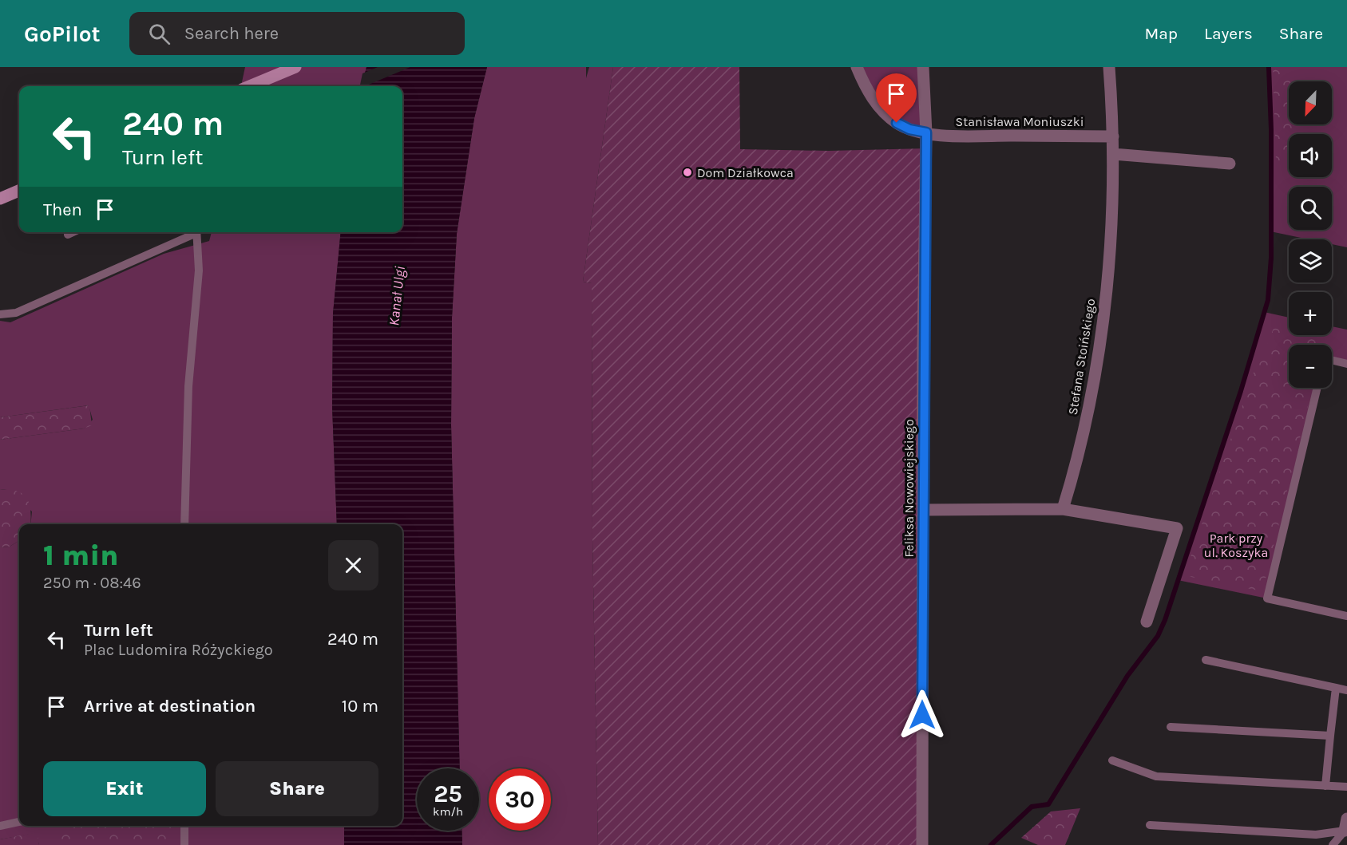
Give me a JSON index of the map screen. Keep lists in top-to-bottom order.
{
  "streets": {
    "street": ["Stanisława Moniuszki", "Stefana Stoińskiego", "Feliksa Nowowiejskiego"]
  },
  "crossings": [
    ["Stanisława Moniuszki", "Stefana Stoińskiego"],
    ["Stanisława Moniuszki", "Feliksa Nowowiejskiego"]
  ],
  "water": ["Kanał Ulgi"],
  "parks": ["Park przy ul. Koszyka"],
  "places": ["Dom Działkowca"],
  "north": "bottom left",
  "page": {
    "header": "GoPilot",
    "search": "Search here",
    "nav": ["Map", "Layers", "Share"],
    "map_buttons": ["+", "−"],
    "turn": ["240 m", "Turn left"],
    "then": "Then",
    "heading": ["1 min", "250 m · 08:46"],
    "list": [
      {
        "name": "Turn left",
        "note": "Plac Ludomira Różyckiego",
        "value": "240 m"
      },
      {
        "name": "Arrive at destination",
        "value": "10 m"
      }
    ],
    "buttons": ["Exit", "Share"],
    "speed": "25 km/h",
    "limit": "30"
  }
}
